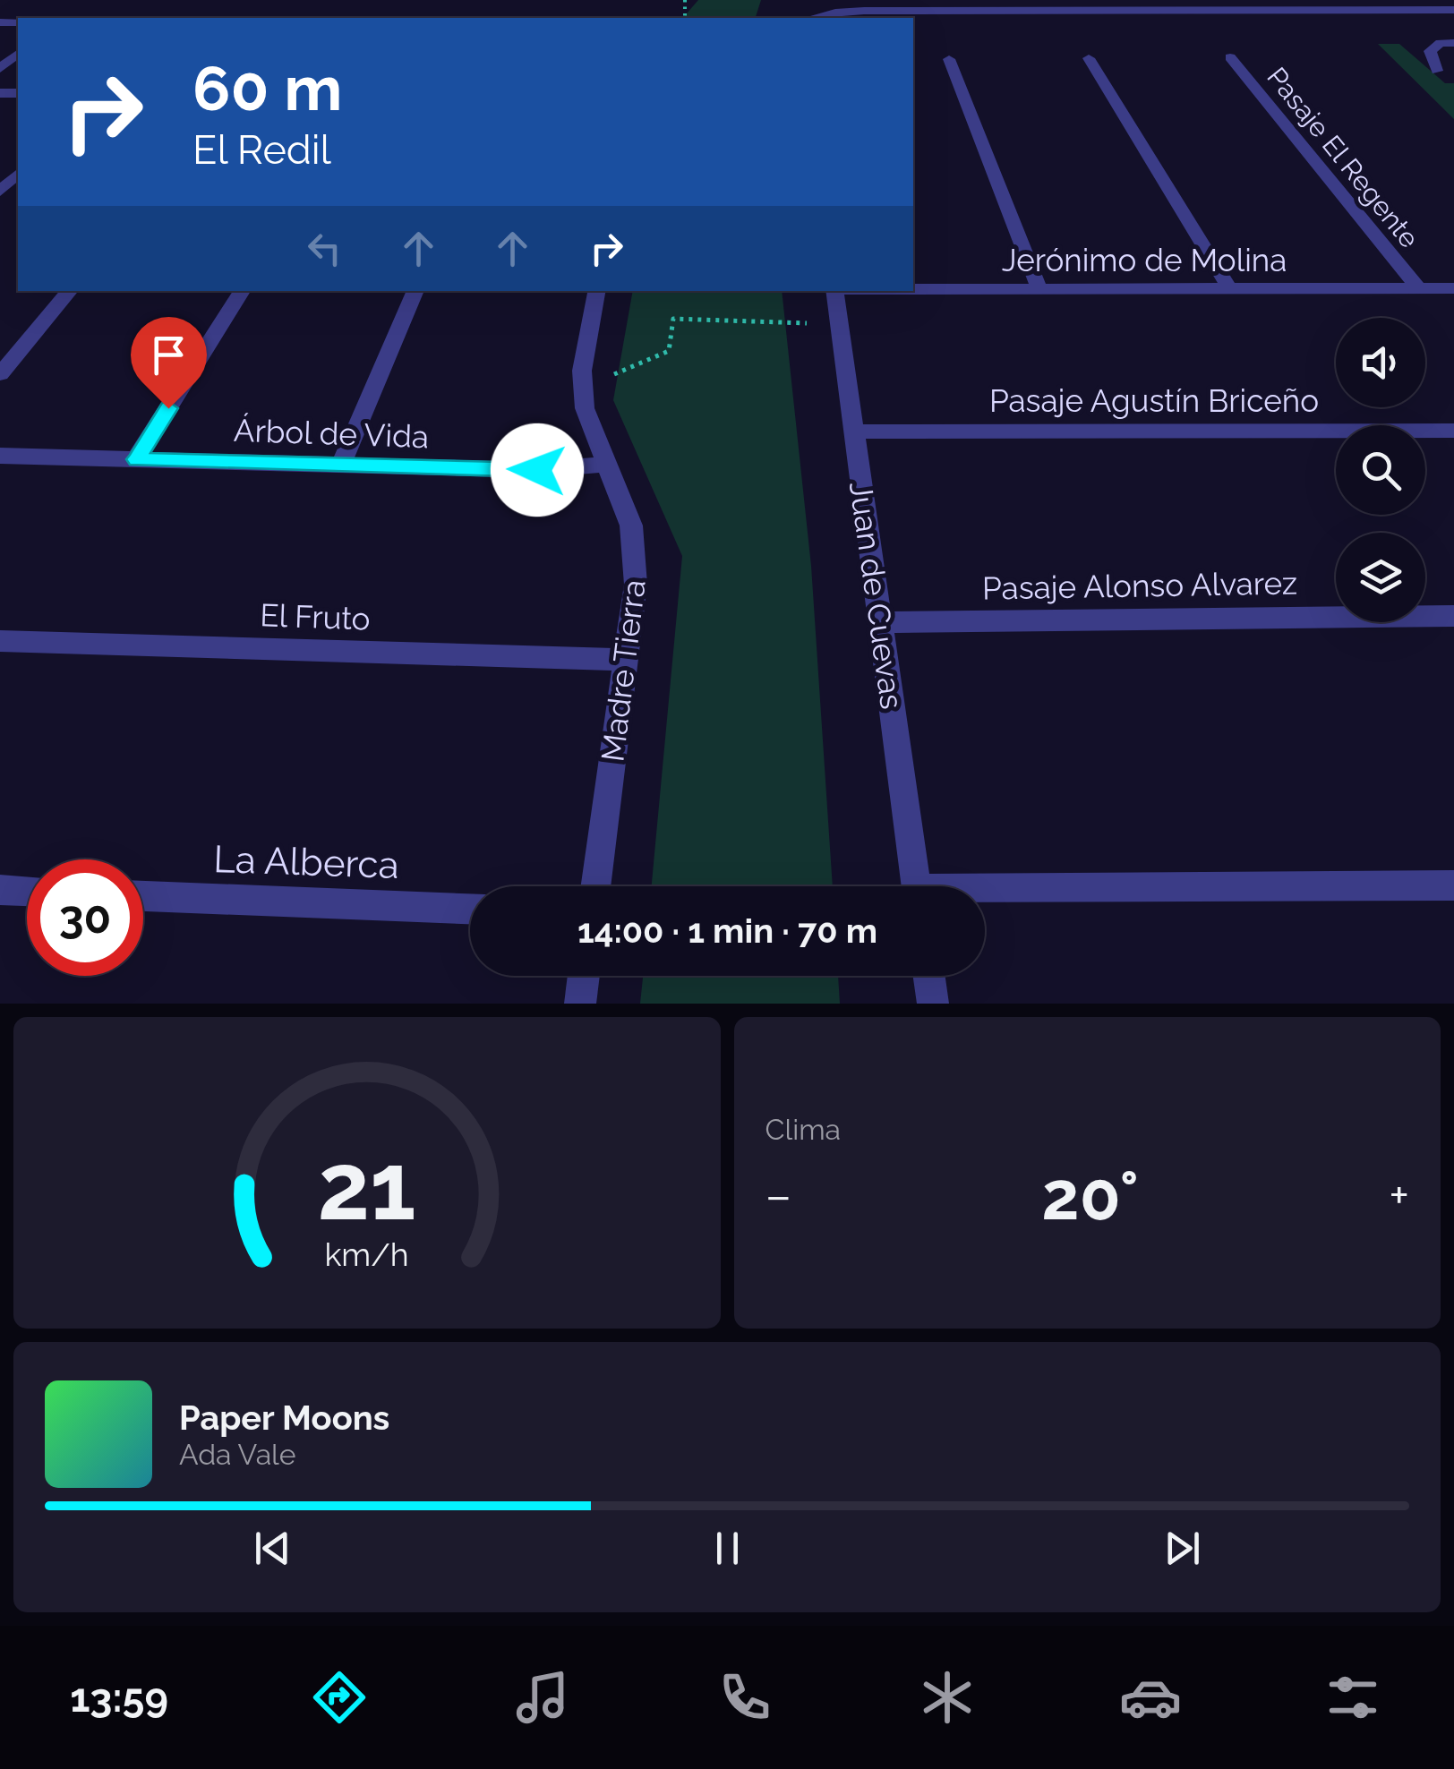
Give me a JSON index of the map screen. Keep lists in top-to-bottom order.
{
  "streets": {
    "street": [
      "Pasaje El Regente",
      "Jerónimo de Molina",
      "Pasaje Agustín Briceño",
      "Árbol de Vida",
      "Pasaje Alonso Alvarez",
      "Juan de Cuevas",
      "El Fruto",
      "Madre Tierra",
      "La Alberca"
    ]
  },
  "crossings": [
    ["Pasaje El Regente", "Jerónimo de Molina"],
    ["Pasaje Agustín Briceño", "Juan de Cuevas"],
    ["Árbol de Vida", "Madre Tierra"],
    ["Pasaje Alonso Alvarez", "Juan de Cuevas"],
    ["El Fruto", "Madre Tierra"]
  ],
  "page": {
    "turn": ["60 m", "El Redil"],
    "limit": "30",
    "trip": "14:00 · 1 min · 70 m",
    "tile": "Clima",
    "heat": ["−", "20°", "+"],
    "song": ["Paper Moons", "Ada Vale"],
    "tabs": "13:59",
    "gauge": ["21", "km/h"]
  }
}
